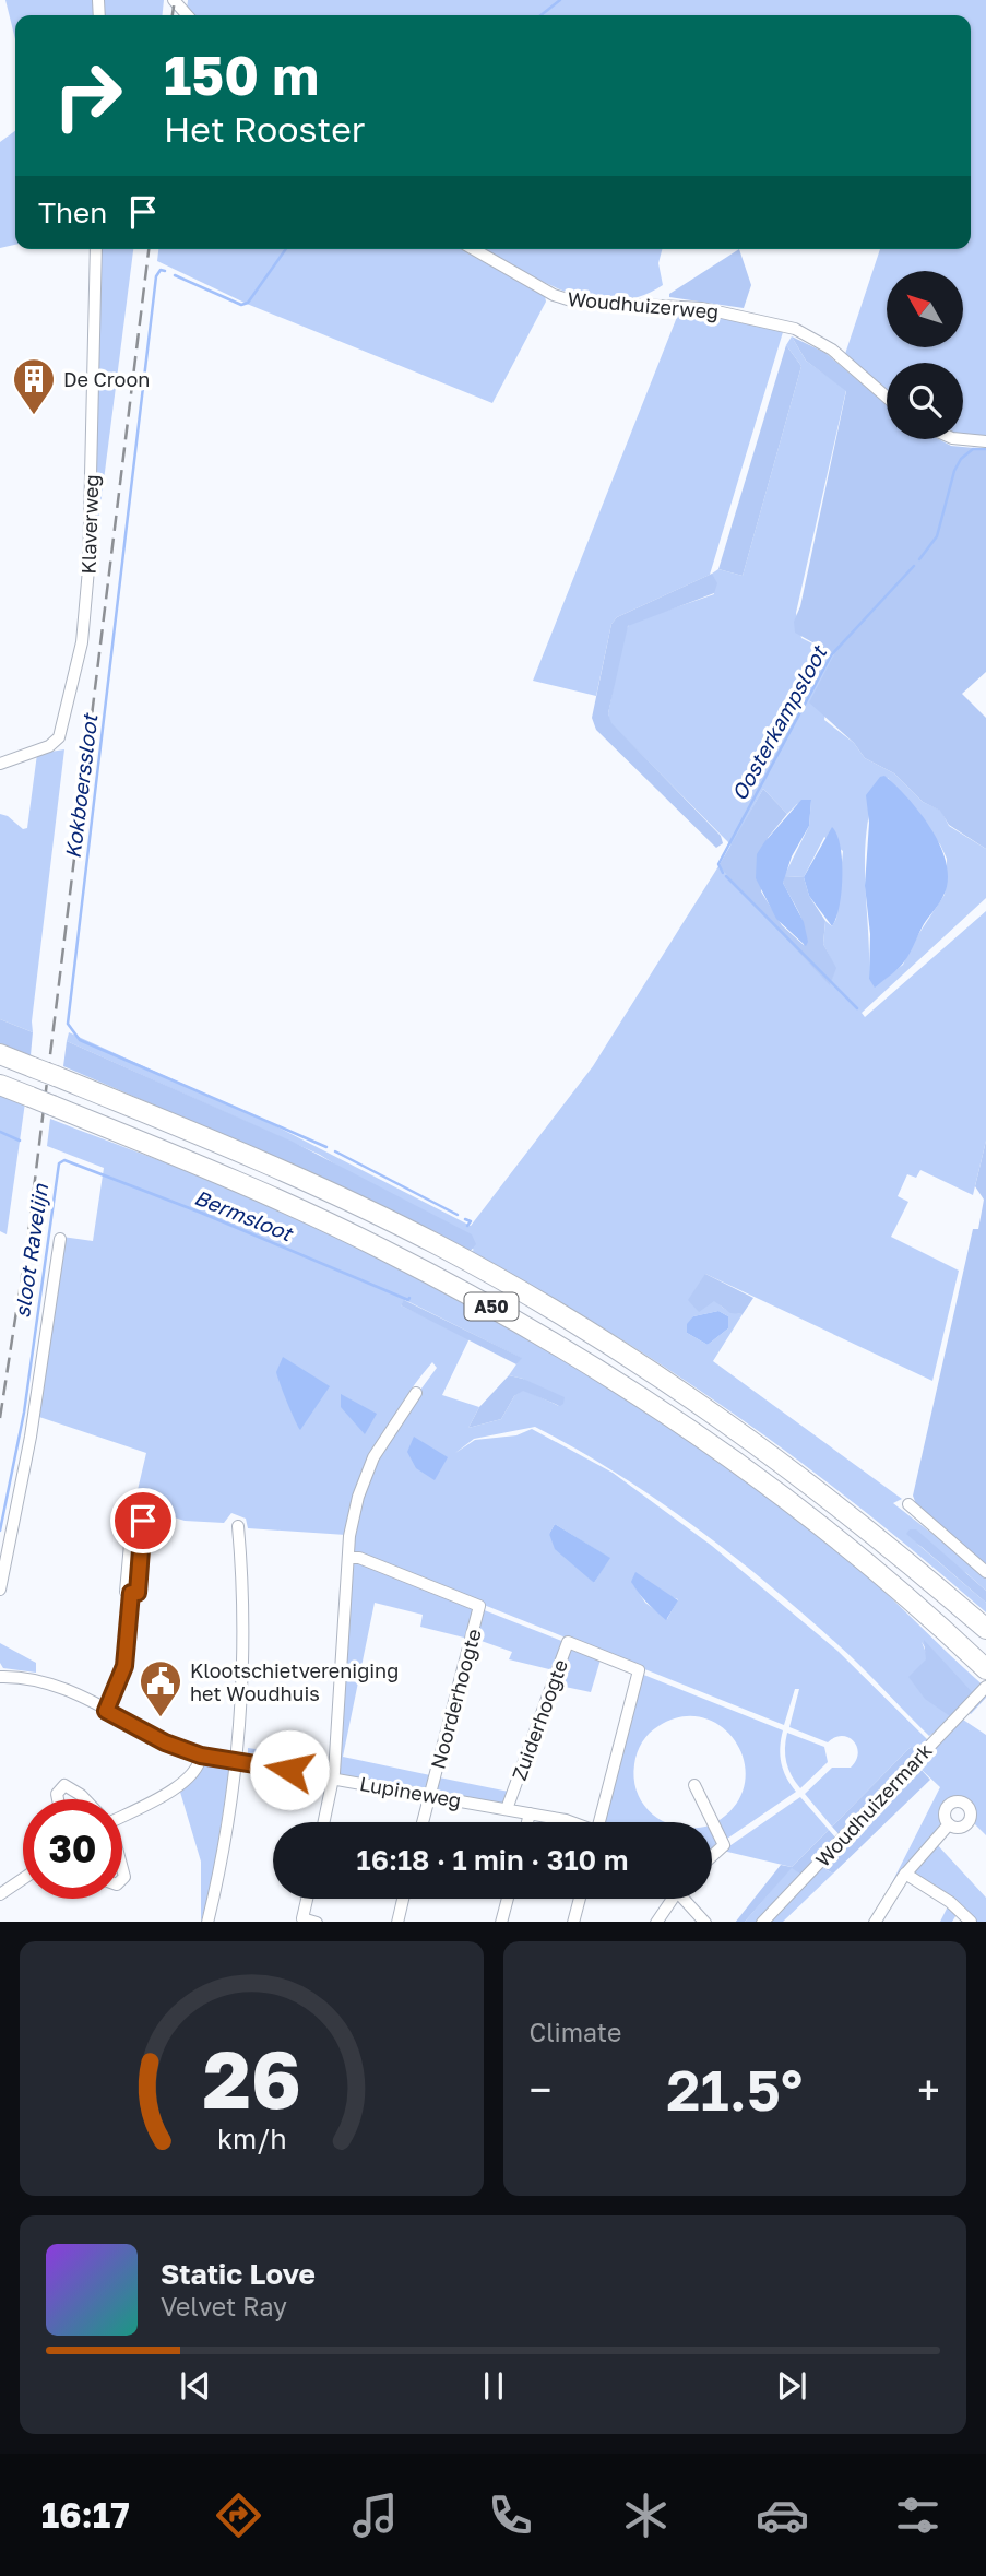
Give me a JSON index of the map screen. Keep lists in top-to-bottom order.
{
  "streets": {
    "highway": ["A50"],
    "street": [
      "Woudhuizerweg",
      "Klaverweg",
      "Noorderhoogte",
      "Zuiderhoogte",
      "Lupineweg",
      "Woudhuizermark"
    ]
  },
  "crossings": [
    ["Noorderhoogte", "Lupineweg"],
    ["Zuiderhoogte", "Lupineweg"]
  ],
  "water": [
    "Oosterkampsloot",
    "Kokboerssloot",
    "Bermsloot",
    "sloot Ravelijn"
  ],
  "places": {
    "building": ["De Croon"],
    "public building": ["Klootschietvereniging het Woudhuis"]
  },
  "north": "top left",
  "page": {
    "turn": ["150 m", "Het Rooster"],
    "then": "Then",
    "limit": "30",
    "trip": "16:18 · 1 min · 310 m",
    "tile": "Climate",
    "heat": ["−", "21.5°", "+"],
    "song": ["Static Love", "Velvet Ray"],
    "tabs": "16:17",
    "gauge": ["26", "km/h"]
  }
}
